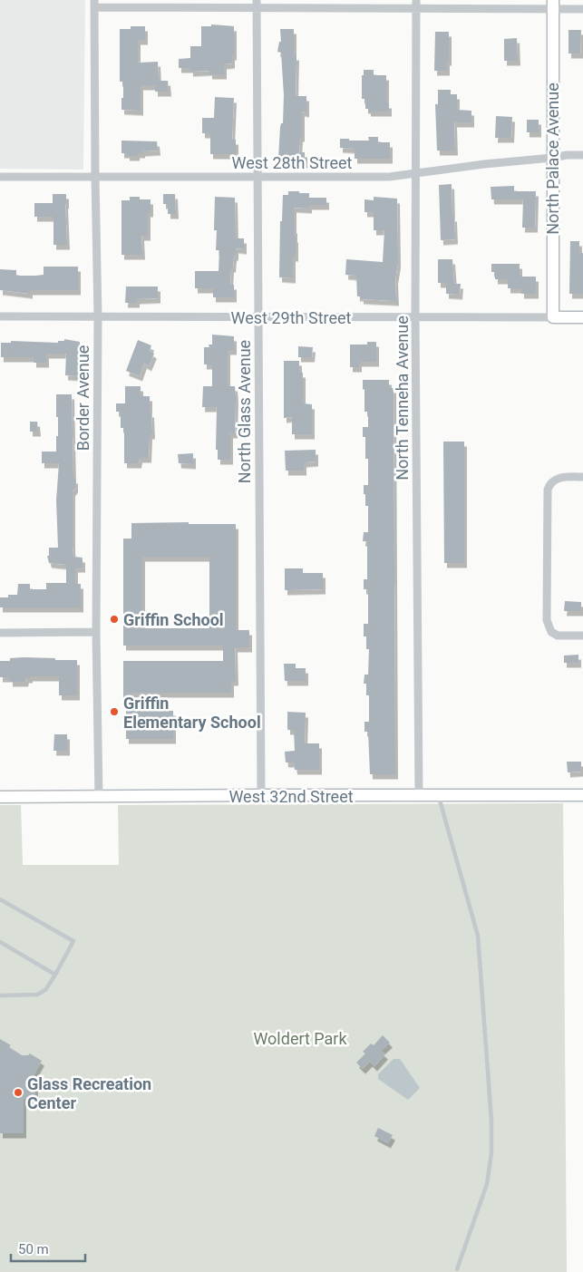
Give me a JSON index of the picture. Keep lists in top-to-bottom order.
{
  "streets": {
    "street": [
      "North Palace Avenue",
      "West 28th Street",
      "West 29th Street",
      "Border Avenue",
      "North Tenneha Avenue",
      "North Glass Avenue",
      "West 32nd Street"
    ]
  },
  "crossings": [
    ["North Palace Avenue", "West 28th Street"],
    ["North Palace Avenue", "West 29th Street"],
    ["West 28th Street", "Border Avenue"],
    ["West 28th Street", "North Tenneha Avenue"],
    ["West 28th Street", "North Glass Avenue"],
    ["West 29th Street", "Border Avenue"],
    ["West 29th Street", "North Tenneha Avenue"],
    ["West 29th Street", "North Glass Avenue"],
    ["Border Avenue", "West 32nd Street"],
    ["North Tenneha Avenue", "West 32nd Street"],
    ["North Glass Avenue", "West 32nd Street"]
  ],
  "parks": ["Woldert Park"],
  "places": ["Griffin School", "Griffin Elementary School", "Glass Recreation Center"],
  "scale_bar": "50 m"
}
